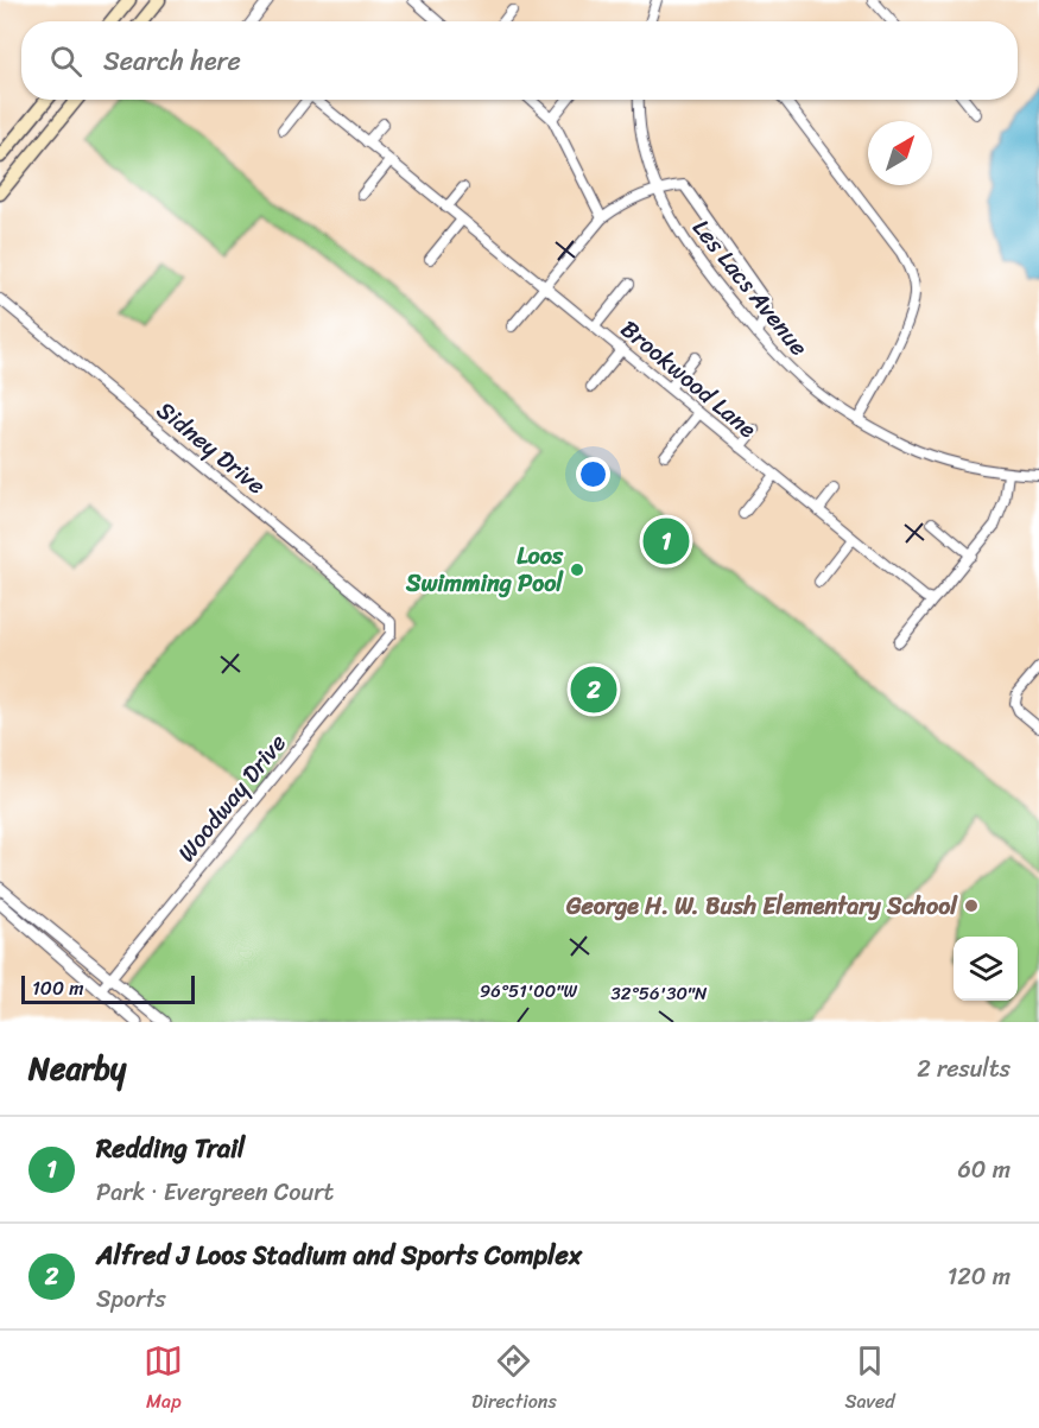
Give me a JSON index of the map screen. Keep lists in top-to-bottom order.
{
  "streets": {
    "street": [
      "Les Lacs Avenue",
      "Brookwood Lane",
      "Sidney Drive",
      "Woodway Drive"
    ]
  },
  "crossings": [
    ["Sidney Drive", "Woodway Drive"]
  ],
  "places": ["Loos Swimming Pool", "George H. W. Bush Elementary School"],
  "scale_bar": "100 m",
  "north": "top right",
  "page": {
    "search": "Search here",
    "pins": ["1", "2"],
    "scale": "100 m",
    "heading": ["Nearby", "2 results"],
    "list": [
      {
        "mark": "1",
        "name": "Redding Trail",
        "note": "Park · Evergreen Court",
        "value": "60 m"
      },
      {
        "mark": "2",
        "name": "Alfred J Loos Stadium and Sports Complex",
        "note": "Sports",
        "value": "120 m"
      }
    ],
    "nav": ["Map", "Directions", "Saved"]
  },
  "coordinates": ["96°51'00\"W", "32°56'30\"N"]
}
